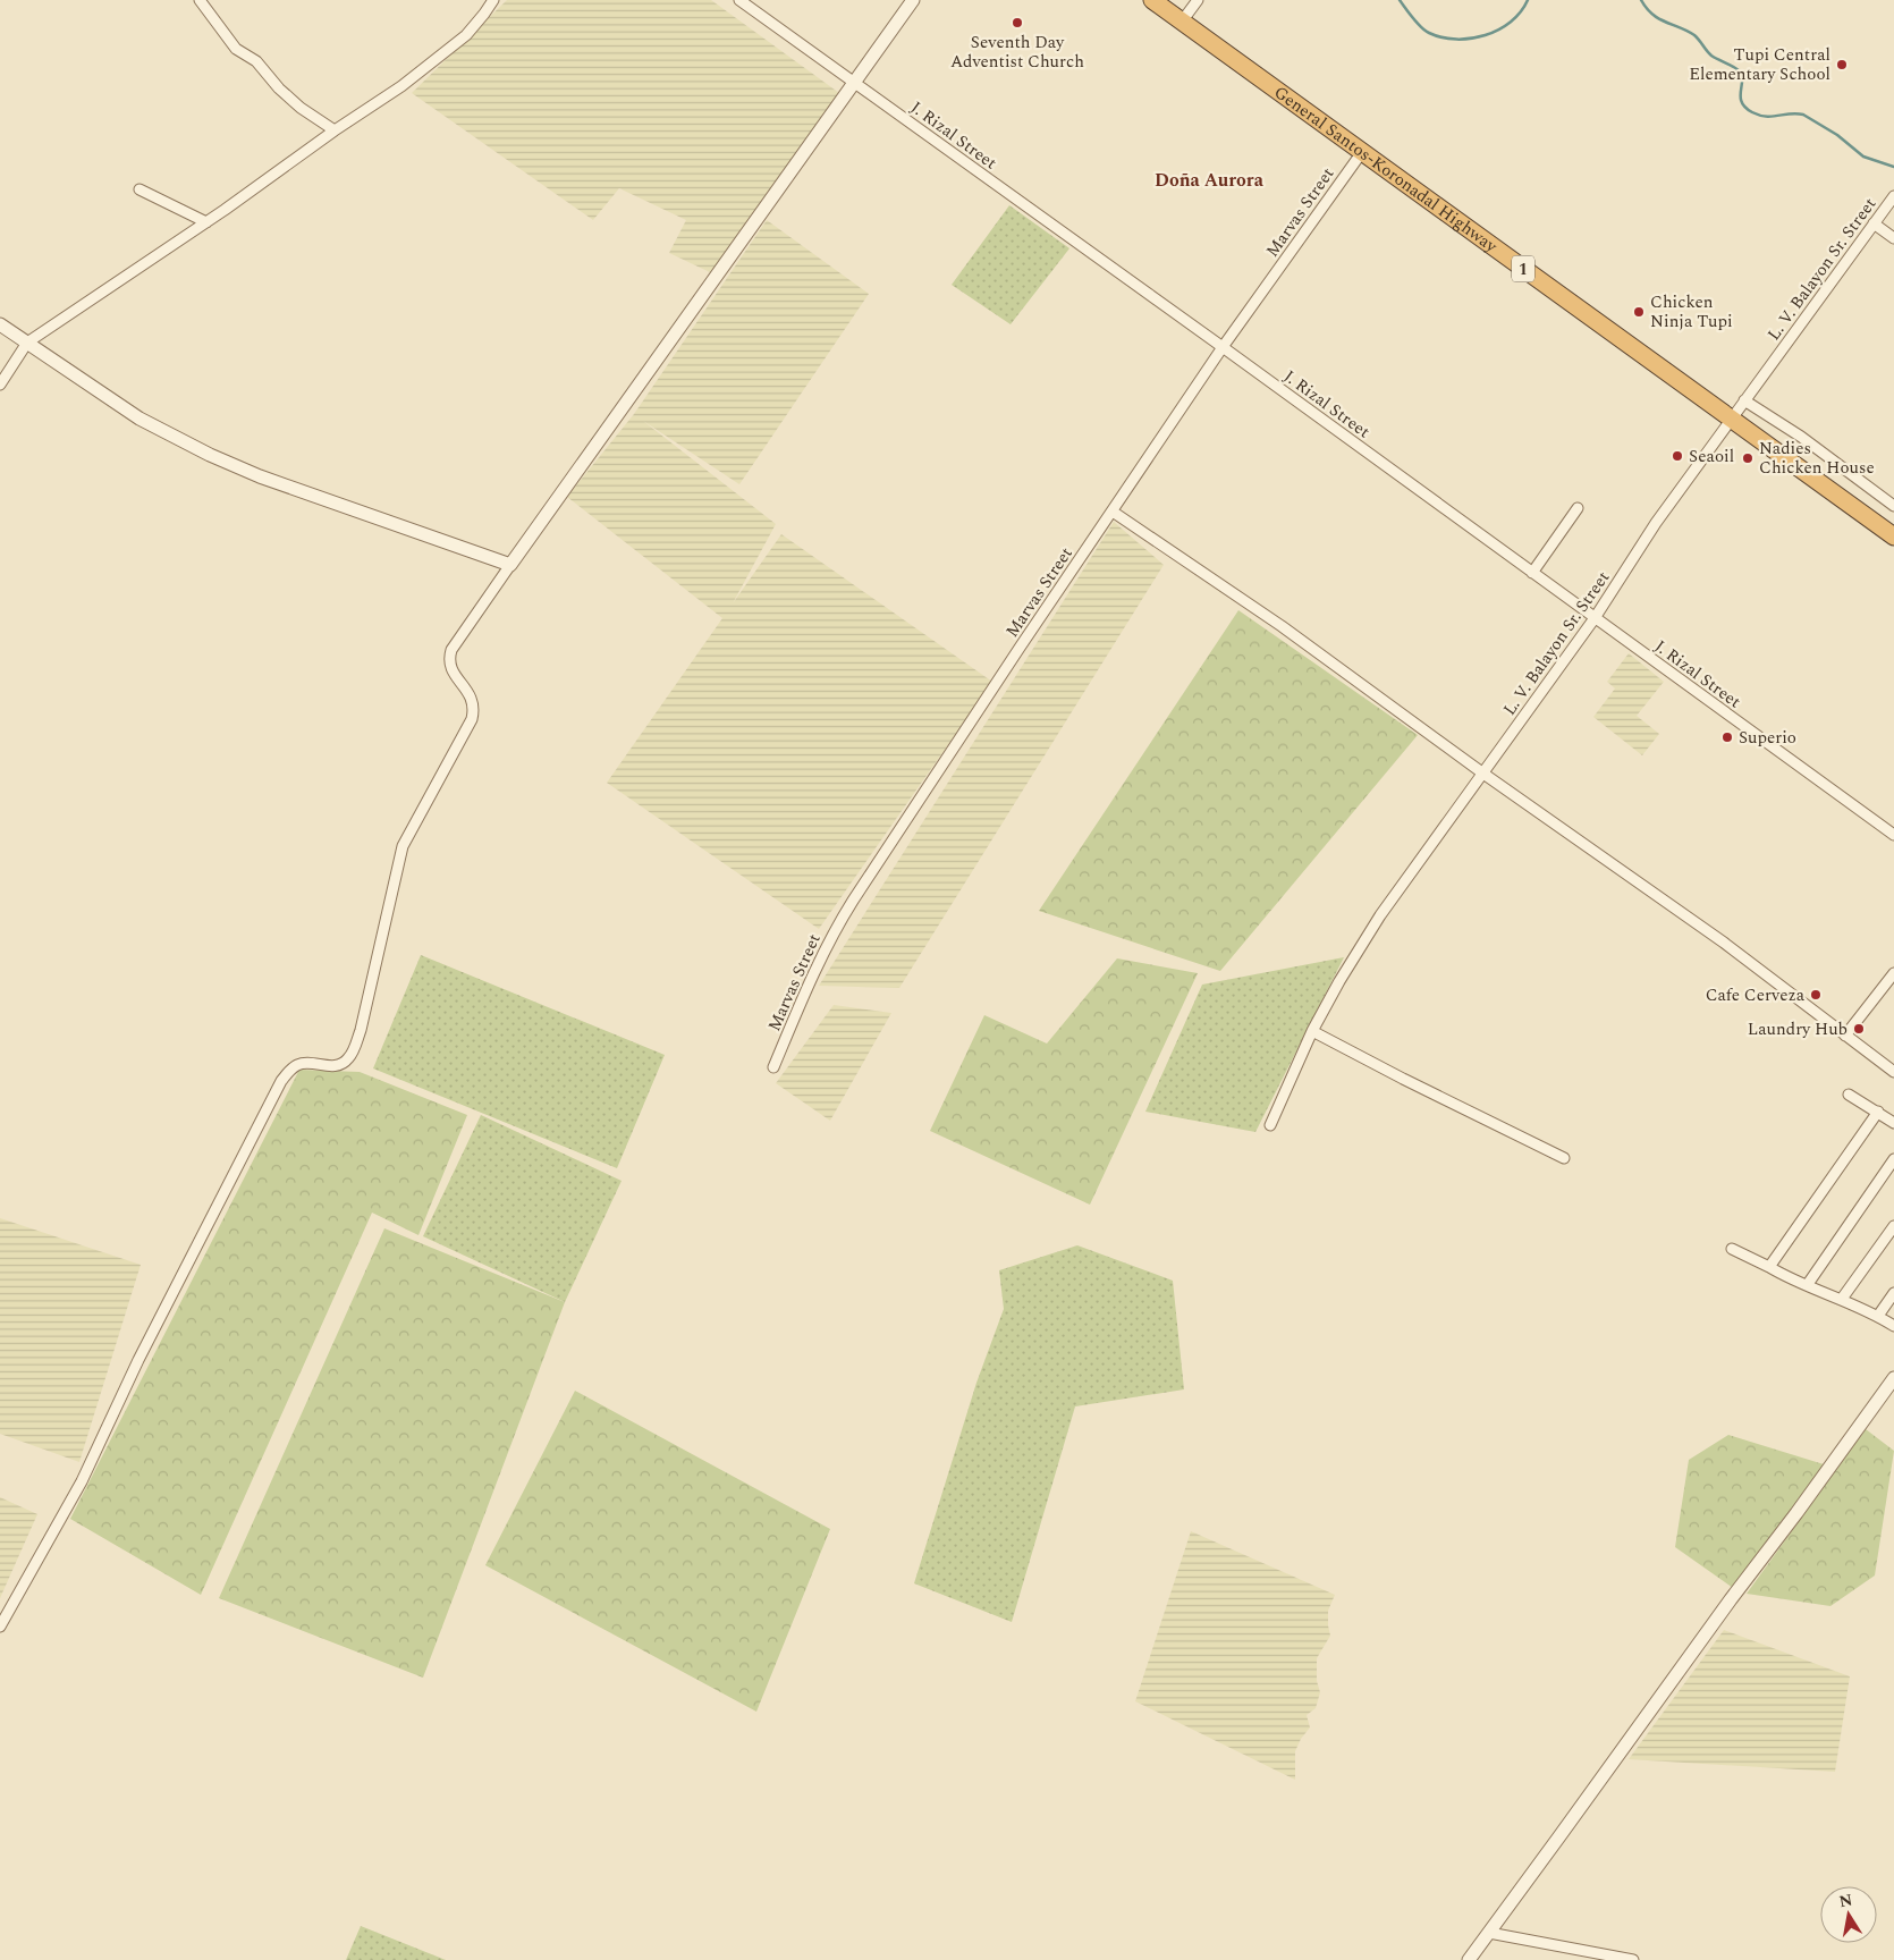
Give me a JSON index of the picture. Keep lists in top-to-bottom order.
{
  "streets": {
    "highway": ["General Santos-Koronadal Highway", "1"],
    "street": ["J. Rizal Street", "Marvas Street", "L. V. Balayon Sr. Street"]
  },
  "crossings": [
    ["J. Rizal Street", "Marvas Street"],
    ["J. Rizal Street", "L. V. Balayon Sr. Street"],
    ["General Santos-Koronadal Highway", "Marvas Street"],
    ["General Santos-Koronadal Highway", "L. V. Balayon Sr. Street"]
  ],
  "districts": ["Doña Aurora"],
  "places": [
    "Seventh Day Adventist Church",
    "Tupi Central Elementary School",
    "Chicken Ninja Tupi",
    "Seaoil",
    "Nadies Chicken House",
    "Superio",
    "Cafe Cerveza",
    "Laundry Hub"
  ],
  "north": "top"
}
